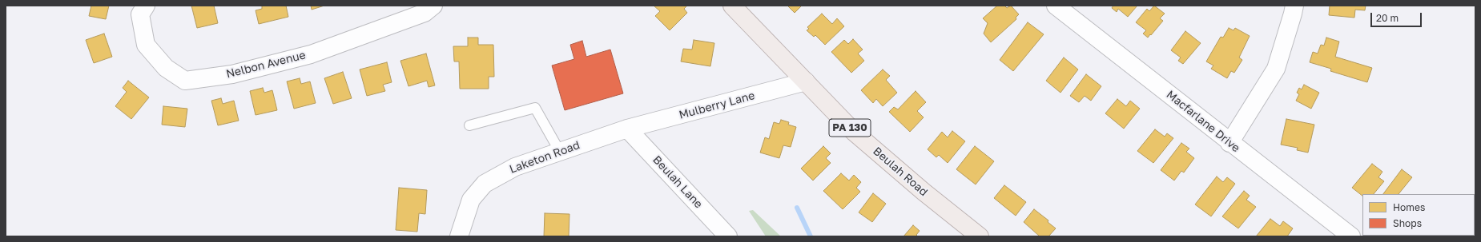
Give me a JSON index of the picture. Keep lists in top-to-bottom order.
{
  "streets": {
    "main road": ["PA 130", "Beulah Road"],
    "street": [
      "Nelbon Avenue",
      "Mulberry Lane",
      "Macfarlane Drive",
      "Laketon Road",
      "Beulah Lane"
    ]
  },
  "crossings": [
    ["Mulberry Lane", "Laketon Road"],
    ["Mulberry Lane", "Beulah Road"],
    ["Mulberry Lane", "Beulah Lane"],
    ["Laketon Road", "Beulah Lane"]
  ],
  "legend": ["Homes", "Shops"],
  "scale_bar": "20 m"
}
